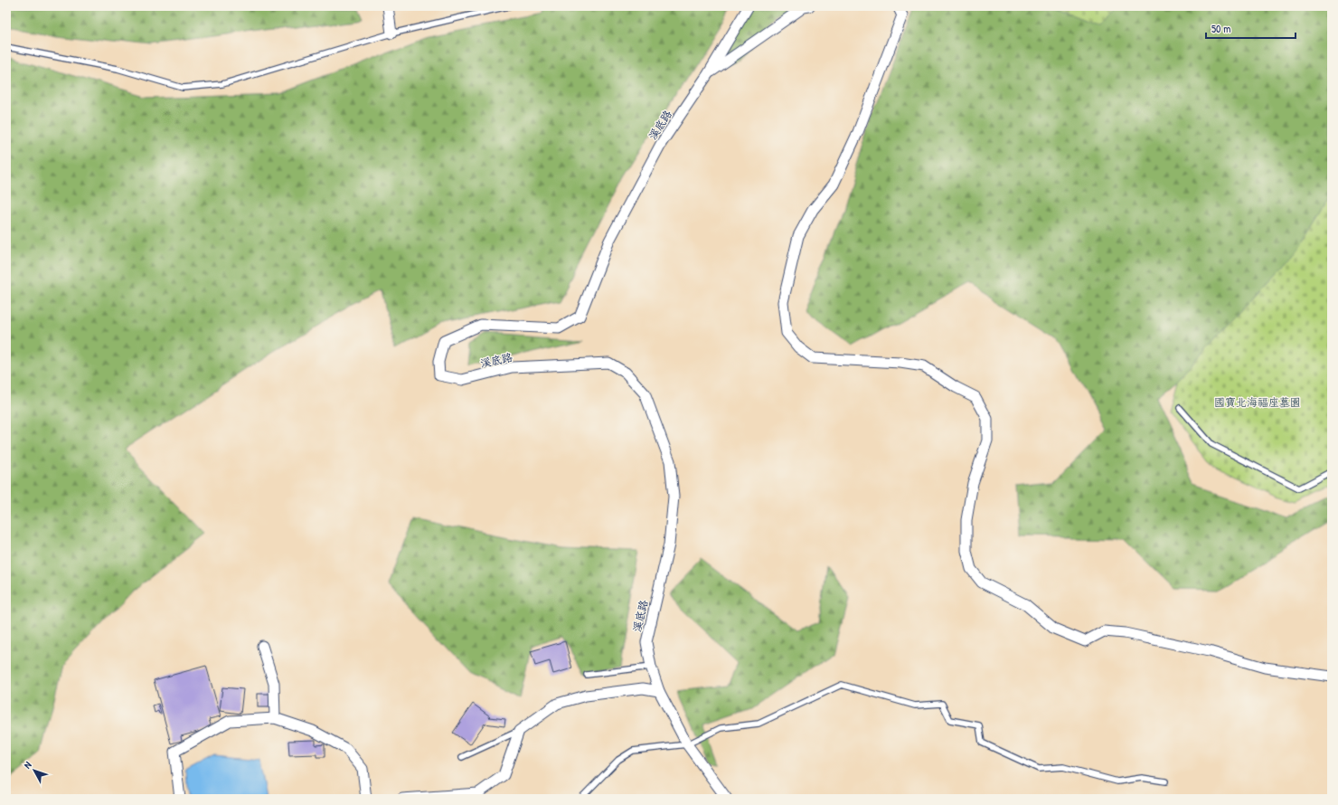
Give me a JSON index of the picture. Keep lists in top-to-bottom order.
{
  "streets": {
    "street": ["溪底路"]
  },
  "parks": ["國寶北海福座墓園"],
  "scale_bar": "50 m",
  "north": "top left"
}
